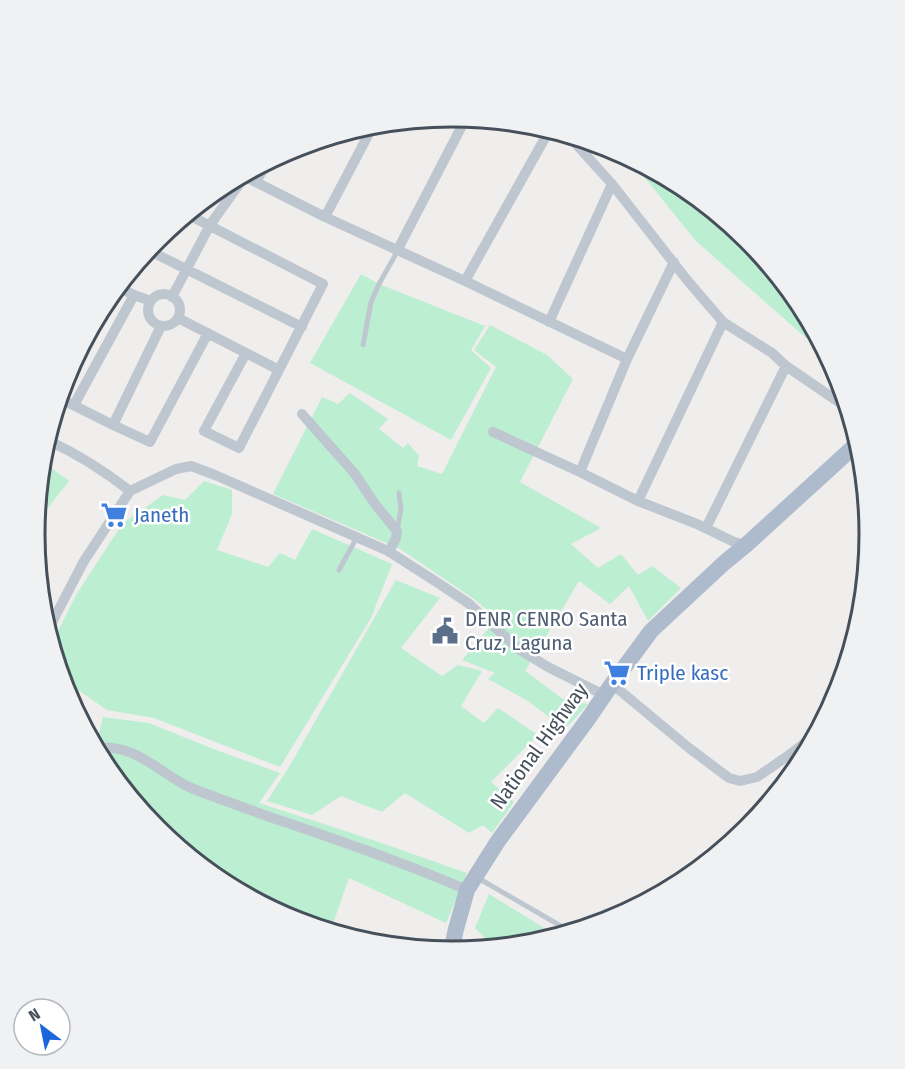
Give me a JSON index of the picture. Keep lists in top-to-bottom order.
{
  "streets": {
    "main road": ["National Highway"]
  },
  "places": {
    "supermarket": ["Janeth", "Triple kasc"],
    "public building": ["DENR CENRO Santa Cruz, Laguna"]
  },
  "north": "top left"
}
